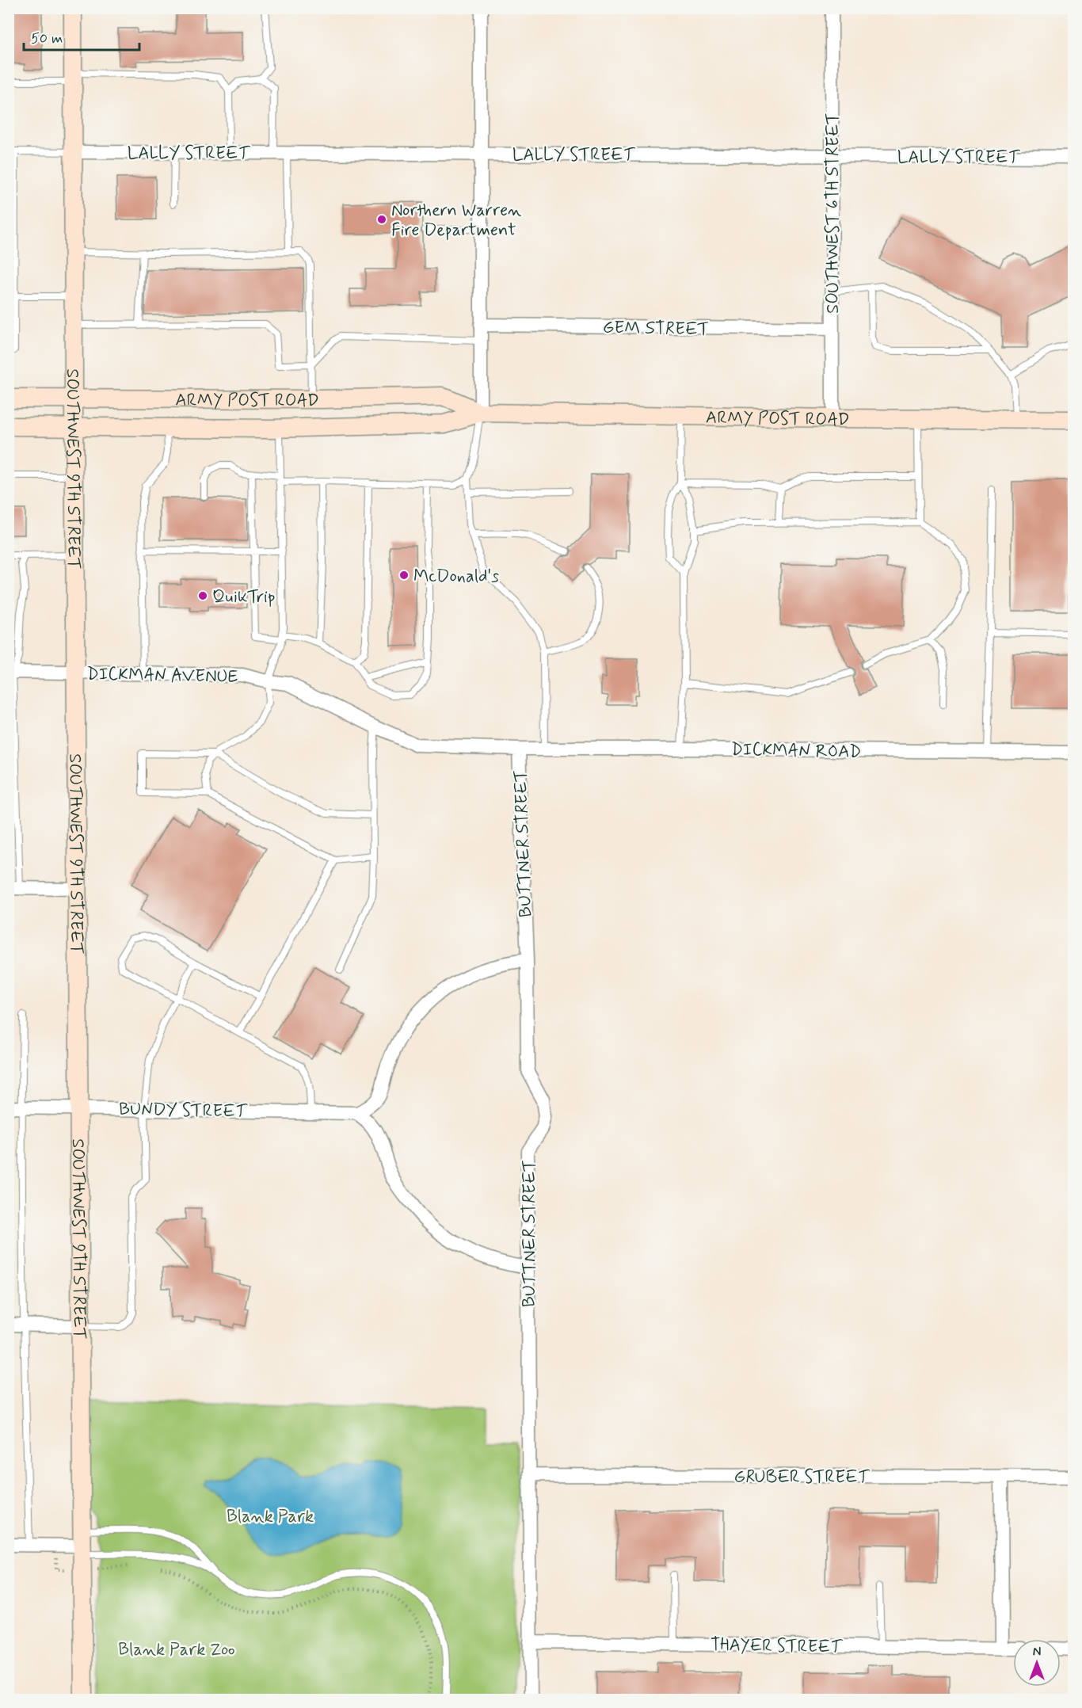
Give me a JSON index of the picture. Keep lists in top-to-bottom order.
{
  "streets": {
    "main road": ["ARMY POST ROAD", "SOUTHWEST 9TH STREET"],
    "street": [
      "LALLY STREET",
      "SOUTHWEST 6TH STREET",
      "GEM STREET",
      "DICKMAN AVENUE",
      "DICKMAN ROAD",
      "BUTTNER STREET",
      "BUNDY STREET",
      "GRUBER STREET",
      "THAYER STREET"
    ]
  },
  "crossings": [
    ["LALLY STREET", "SOUTHWEST 6TH STREET"],
    ["LALLY STREET", "SOUTHWEST 9TH STREET"],
    ["SOUTHWEST 6TH STREET", "GEM STREET"],
    ["SOUTHWEST 6TH STREET", "ARMY POST ROAD"],
    ["ARMY POST ROAD", "SOUTHWEST 9TH STREET"],
    ["SOUTHWEST 9TH STREET", "DICKMAN AVENUE"],
    ["SOUTHWEST 9TH STREET", "BUNDY STREET"],
    ["DICKMAN AVENUE", "DICKMAN ROAD"],
    ["DICKMAN AVENUE", "BUTTNER STREET"],
    ["DICKMAN ROAD", "BUTTNER STREET"],
    ["BUTTNER STREET", "GRUBER STREET"],
    ["BUTTNER STREET", "THAYER STREET"]
  ],
  "parks": ["Blank Park", "Blank Park Zoo"],
  "places": ["Northern Warren Fire Department", "McDonald's", "QuikTrip"],
  "scale_bar": "50 m",
  "north": "top"
}
